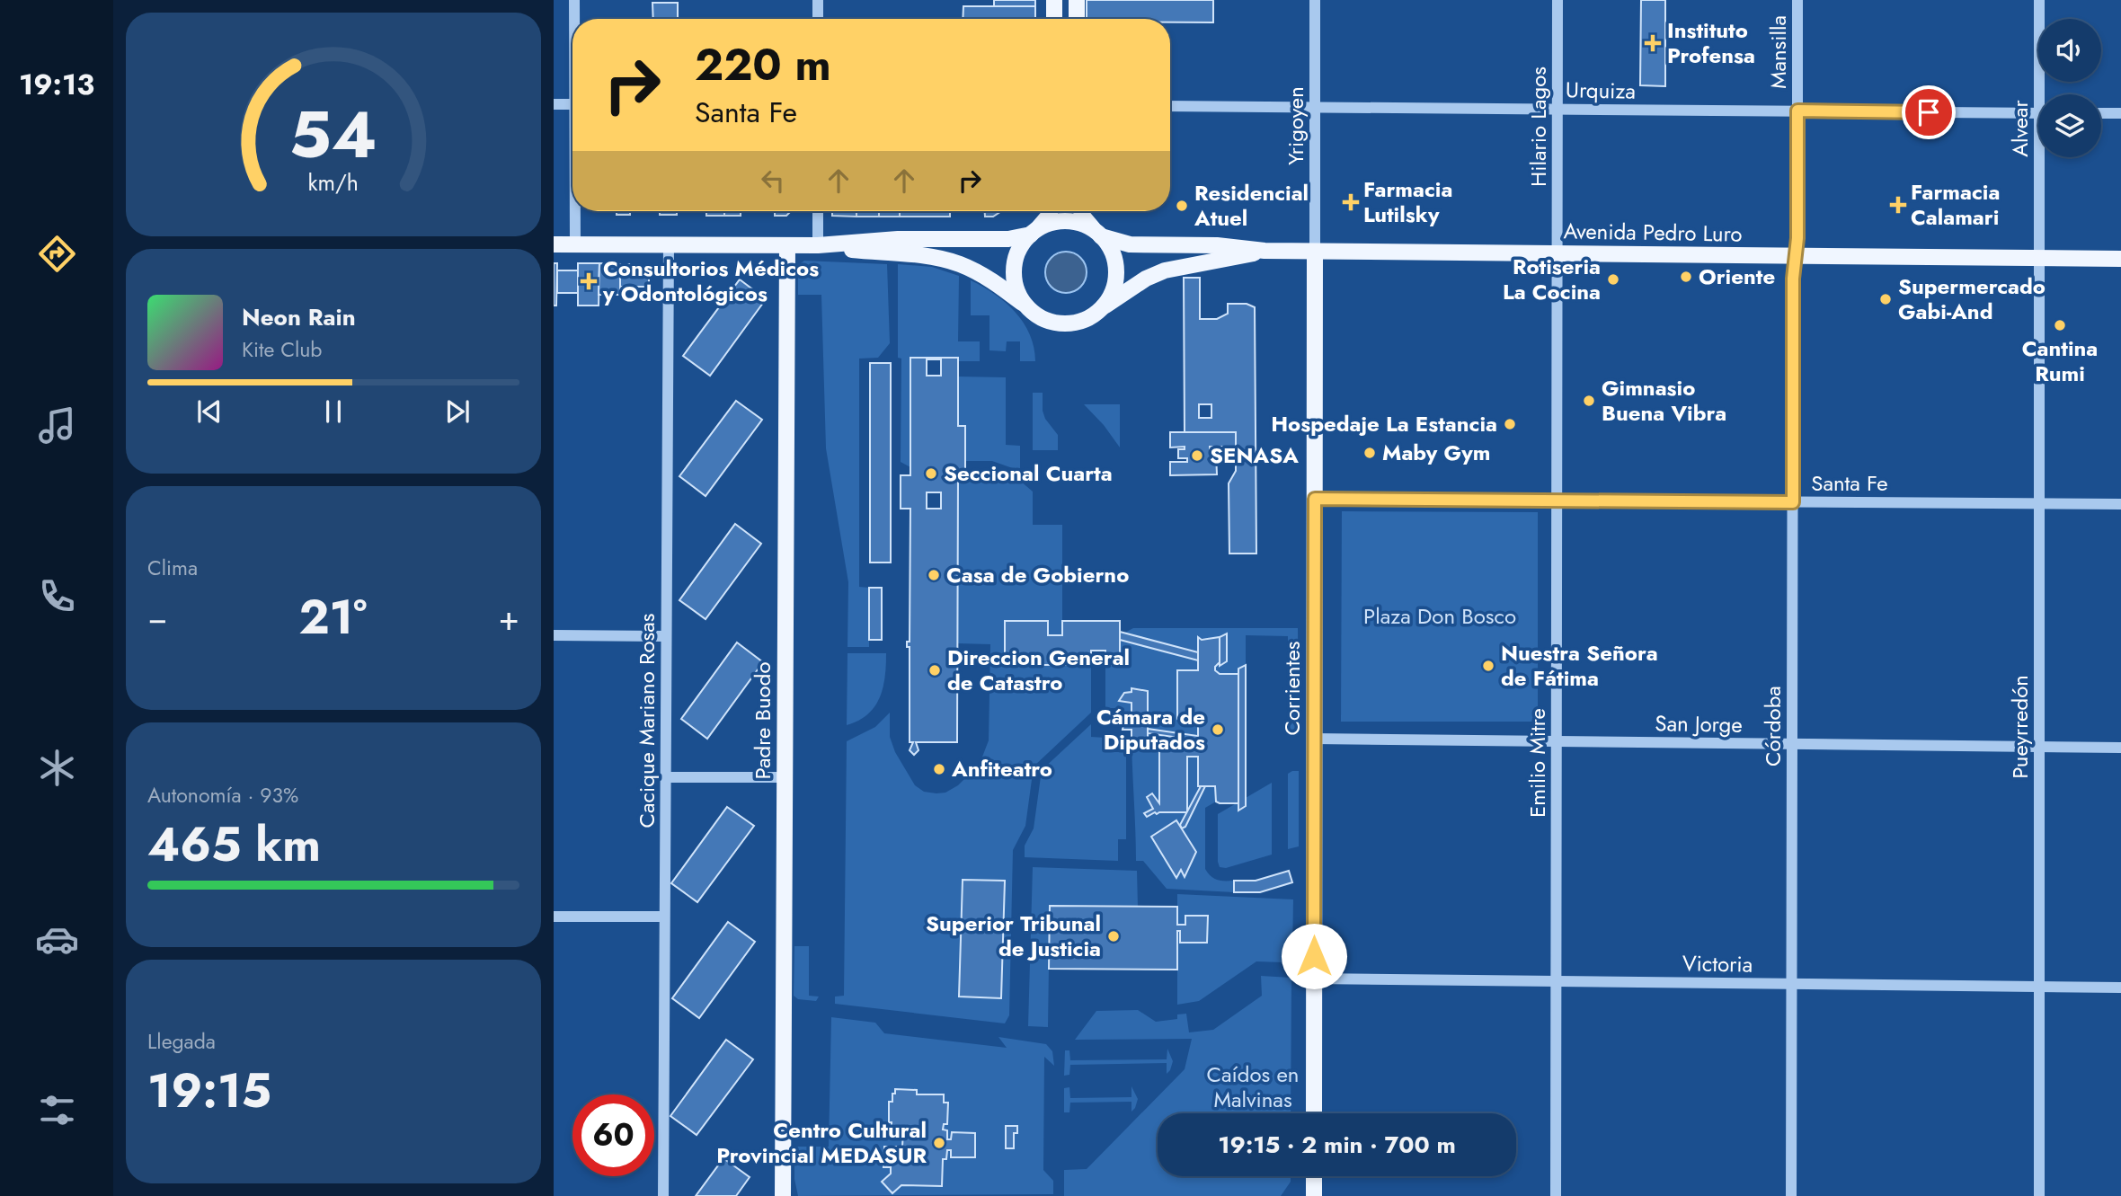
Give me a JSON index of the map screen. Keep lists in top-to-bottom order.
{
  "streets": {
    "main road": ["Avenida Pedro Luro", "Corrientes", "Padre Buodo"],
    "street": [
      "Mansilla",
      "Urquiza",
      "Yrigoyen",
      "Hilario Lagos",
      "Alvear",
      "Santa Fe",
      "Cacique Mariano Rosas",
      "San Jorge",
      "Córdoba",
      "Pueyrredón",
      "Emilio Mitre",
      "Victoria"
    ]
  },
  "crossings": [
    ["Mansilla", "Urquiza"],
    ["Mansilla", "Avenida Pedro Luro"],
    ["Mansilla", "Córdoba"],
    ["Urquiza", "Yrigoyen"],
    ["Urquiza", "Hilario Lagos"],
    ["Yrigoyen", "Avenida Pedro Luro"],
    ["Yrigoyen", "Corrientes"],
    ["Hilario Lagos", "Avenida Pedro Luro"],
    ["Hilario Lagos", "Emilio Mitre"],
    ["Alvear", "Avenida Pedro Luro"],
    ["Alvear", "Pueyrredón"],
    ["Avenida Pedro Luro", "Corrientes"],
    ["Avenida Pedro Luro", "Córdoba"],
    ["Avenida Pedro Luro", "Pueyrredón"],
    ["Avenida Pedro Luro", "Emilio Mitre"],
    ["Santa Fe", "Corrientes"],
    ["Santa Fe", "Córdoba"],
    ["Santa Fe", "Pueyrredón"],
    ["Santa Fe", "Emilio Mitre"],
    ["Corrientes", "San Jorge"],
    ["Corrientes", "Victoria"],
    ["San Jorge", "Córdoba"],
    ["San Jorge", "Pueyrredón"],
    ["San Jorge", "Emilio Mitre"],
    ["Córdoba", "Victoria"],
    ["Pueyrredón", "Victoria"],
    ["Emilio Mitre", "Victoria"]
  ],
  "parks": ["Plaza Don Bosco", "Caídos en Malvinas"],
  "places": {
    "health": [
      "Instituto Profensa",
      "Farmacia Lutilsky",
      "Farmacia Calamari",
      "Consultorios Médicos y Odontológicos"
    ],
    "other": [
      "Residencial Atuel",
      "Oriente",
      "Rotiseria La Cocina",
      "Supermercado Gabi-And",
      "Cantina Rumi",
      "Gimnasio Buena Vibra",
      "Hospedaje La Estancia",
      "Maby Gym",
      "SENASA",
      "Seccional Cuarta",
      "Casa de Gobierno",
      "Nuestra Señora de Fátima",
      "Direccion General de Catastro",
      "Cámara de Diputados",
      "Anfiteatro",
      "Superior Tribunal de Justicia",
      "Centro Cultural Provincial MEDASUR"
    ]
  },
  "page": {
    "tabs": "19:13",
    "turn": ["220 m", "Santa Fe"],
    "song": ["Neon Rain", "Kite Club"],
    "tile": [
      "Clima",
      ["Autonomía · 93%", "465 km"],
      ["Llegada", "19:15"]
    ],
    "heat": ["−", "21°", "+"],
    "limit": "60",
    "trip": "19:15 · 2 min · 700 m",
    "gauge": ["54", "km/h"]
  }
}
